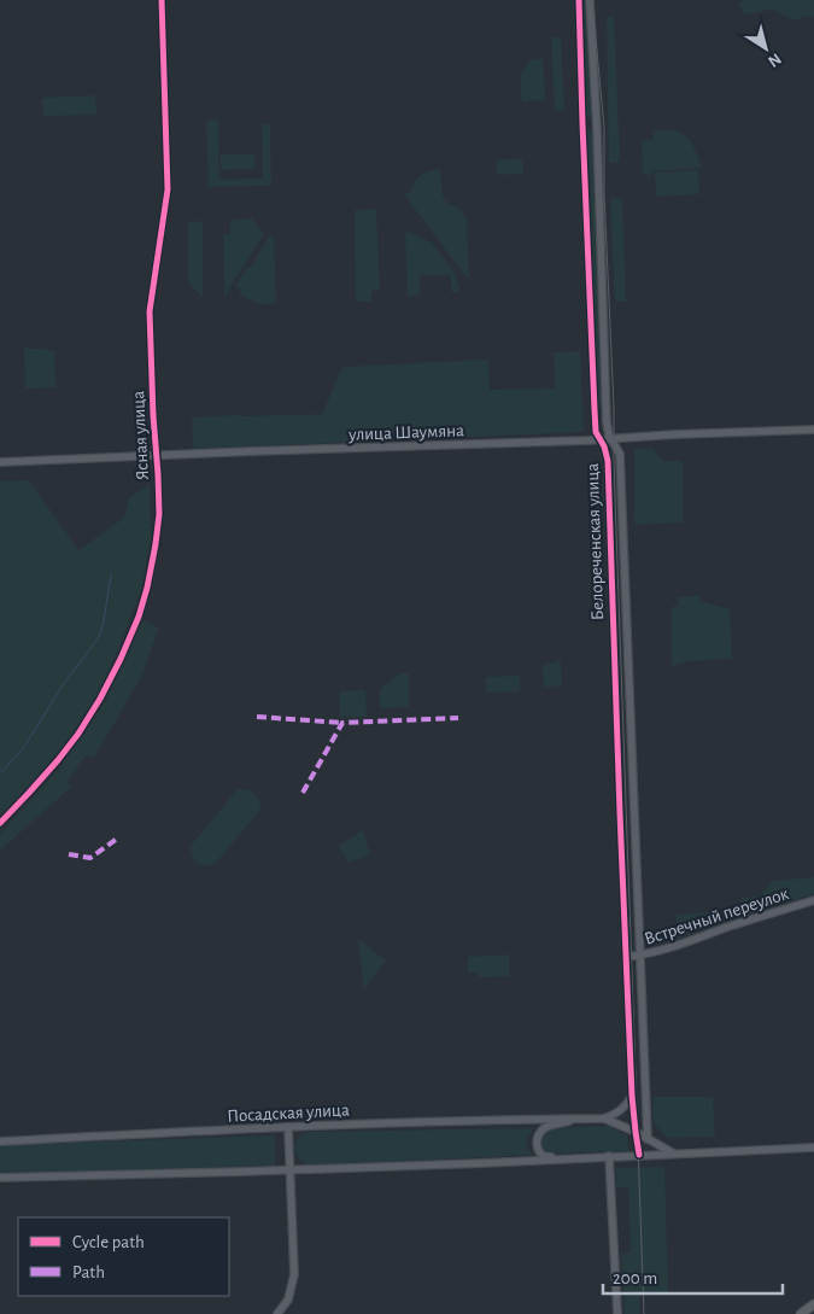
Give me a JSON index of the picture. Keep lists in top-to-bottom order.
{
  "streets": {
    "street": [
      "улица Шаумяна",
      "Ясная улица",
      "Белореченская улица",
      "Встречный переулок",
      "Посадская улица"
    ]
  },
  "crossings": [
    ["улица Шаумяна", "Ясная улица"],
    ["улица Шаумяна", "Белореченская улица"],
    ["Белореченская улица", "Встречный переулок"],
    ["Белореченская улица", "Посадская улица"]
  ],
  "legend": ["Cycle path", "Path"],
  "scale_bar": "200 m",
  "north": "bottom right"
}
